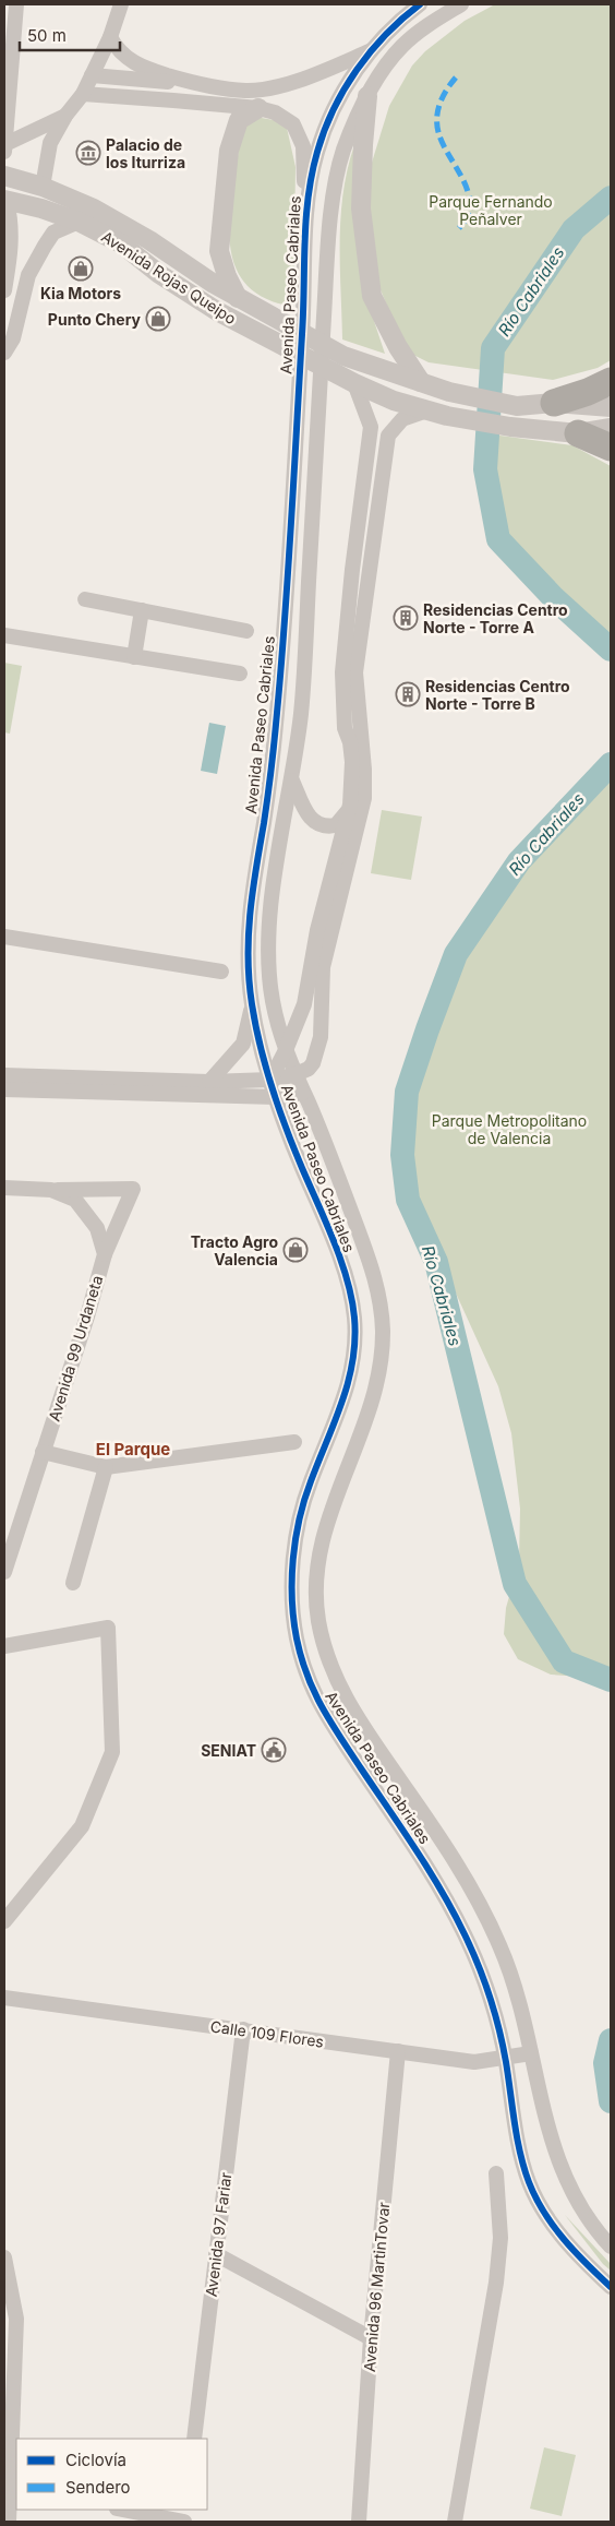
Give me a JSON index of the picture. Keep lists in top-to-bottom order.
{
  "streets": {
    "street": [
      "Avenida Rojas Queipo",
      "Avenida Paseo Cabriales",
      "Avenida 99 Urdaneta",
      "Calle 109 Flores",
      "Avenida 97 Fariar",
      "Avenida 96 MartinTovar"
    ]
  },
  "crossings": [
    ["Avenida Rojas Queipo", "Avenida Paseo Cabriales"],
    ["Avenida Paseo Cabriales", "Calle 109 Flores"],
    ["Calle 109 Flores", "Avenida 97 Fariar"],
    ["Calle 109 Flores", "Avenida 96 MartinTovar"]
  ],
  "districts": ["El Parque"],
  "water": ["Río Cabriales"],
  "parks": ["Parque Fernando Peñalver", "Parque Metropolitano de Valencia"],
  "places": {
    "museum": ["Palacio de los Iturriza"],
    "shop": ["Kia Motors", "Punto Chery", "Tracto Agro Valencia"],
    "building": ["Residencias Centro Norte - Torre A", "Residencias Centro Norte - Torre B"],
    "public building": ["SENIAT"]
  },
  "legend": ["Ciclovía", "Sendero"],
  "scale_bar": "50 m"
}
